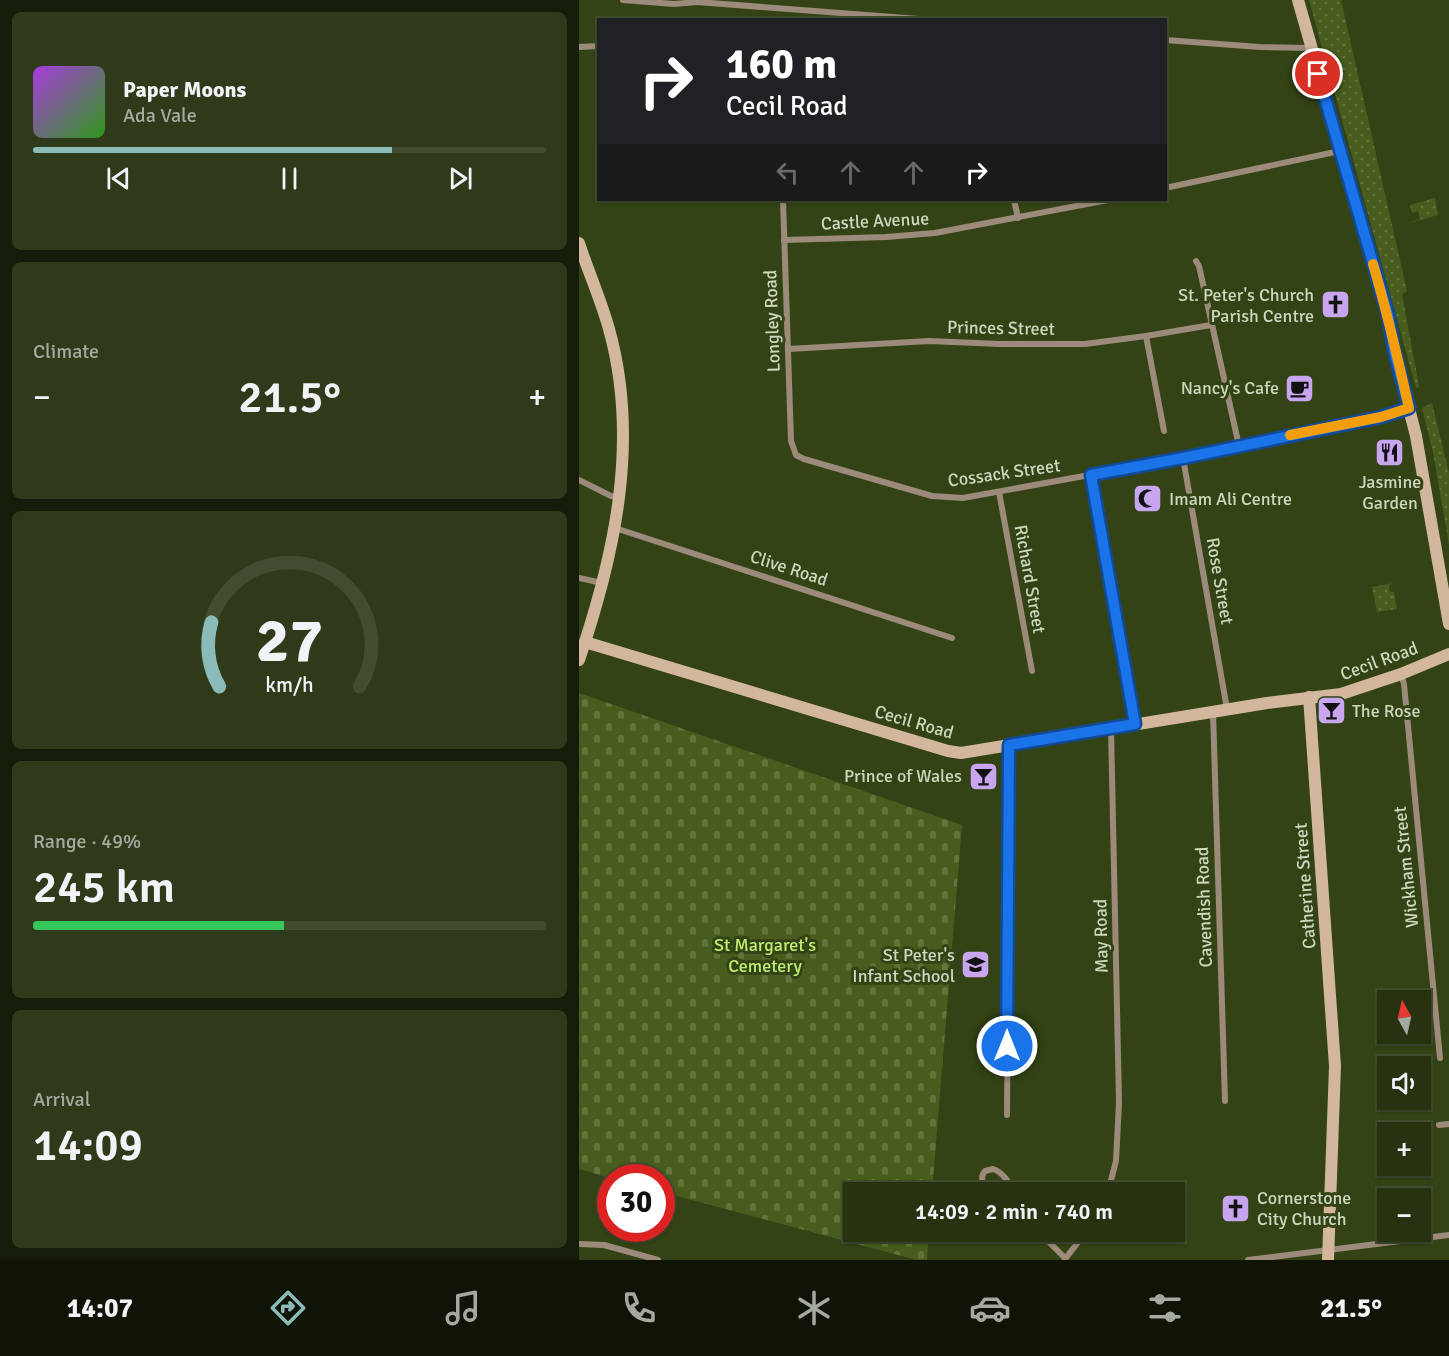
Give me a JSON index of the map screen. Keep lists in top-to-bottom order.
{
  "streets": {
    "street": [
      "Castle Avenue",
      "Longley Road",
      "Princes Street",
      "Cossack Street",
      "Clive Road",
      "Richard Street",
      "Rose Street",
      "Cecil Road",
      "Wickham Street",
      "Catherine Street",
      "Cavendish Road",
      "May Road"
    ]
  },
  "crossings": [
    ["Castle Avenue", "Longley Road"],
    ["Longley Road", "Princes Street"],
    ["Longley Road", "Cossack Street"],
    ["Cossack Street", "Richard Street"],
    ["Cossack Street", "Rose Street"],
    ["Rose Street", "Cecil Road"],
    ["Cecil Road", "Wickham Street"],
    ["Cecil Road", "Catherine Street"],
    ["Cecil Road", "Cavendish Road"],
    ["Cecil Road", "May Road"]
  ],
  "parks": ["St Margaret's Cemetery"],
  "places": {
    "church": ["St. Peter's Church Parish Centre", "Cornerstone City Church"],
    "cafe": ["Nancy's Cafe"],
    "restaurant": ["Jasmine Garden"],
    "mosque": ["Imam Ali Centre"],
    "bar": ["The Rose", "Prince of Wales"],
    "school or university": ["St Peter's Infant School"]
  },
  "north": "top",
  "page": {
    "turn": ["160 m", "Cecil Road"],
    "song": ["Paper Moons", "Ada Vale"],
    "tile": [
      "Climate",
      ["Range · 49%", "245 km"],
      ["Arrival", "14:09"]
    ],
    "heat": ["−", "21.5°", "+"],
    "map_buttons": ["+", "−"],
    "limit": "30",
    "trip": "14:09 · 2 min · 740 m",
    "tabs": ["14:07", "21.5°"],
    "gauge": ["27", "km/h"]
  }
}
